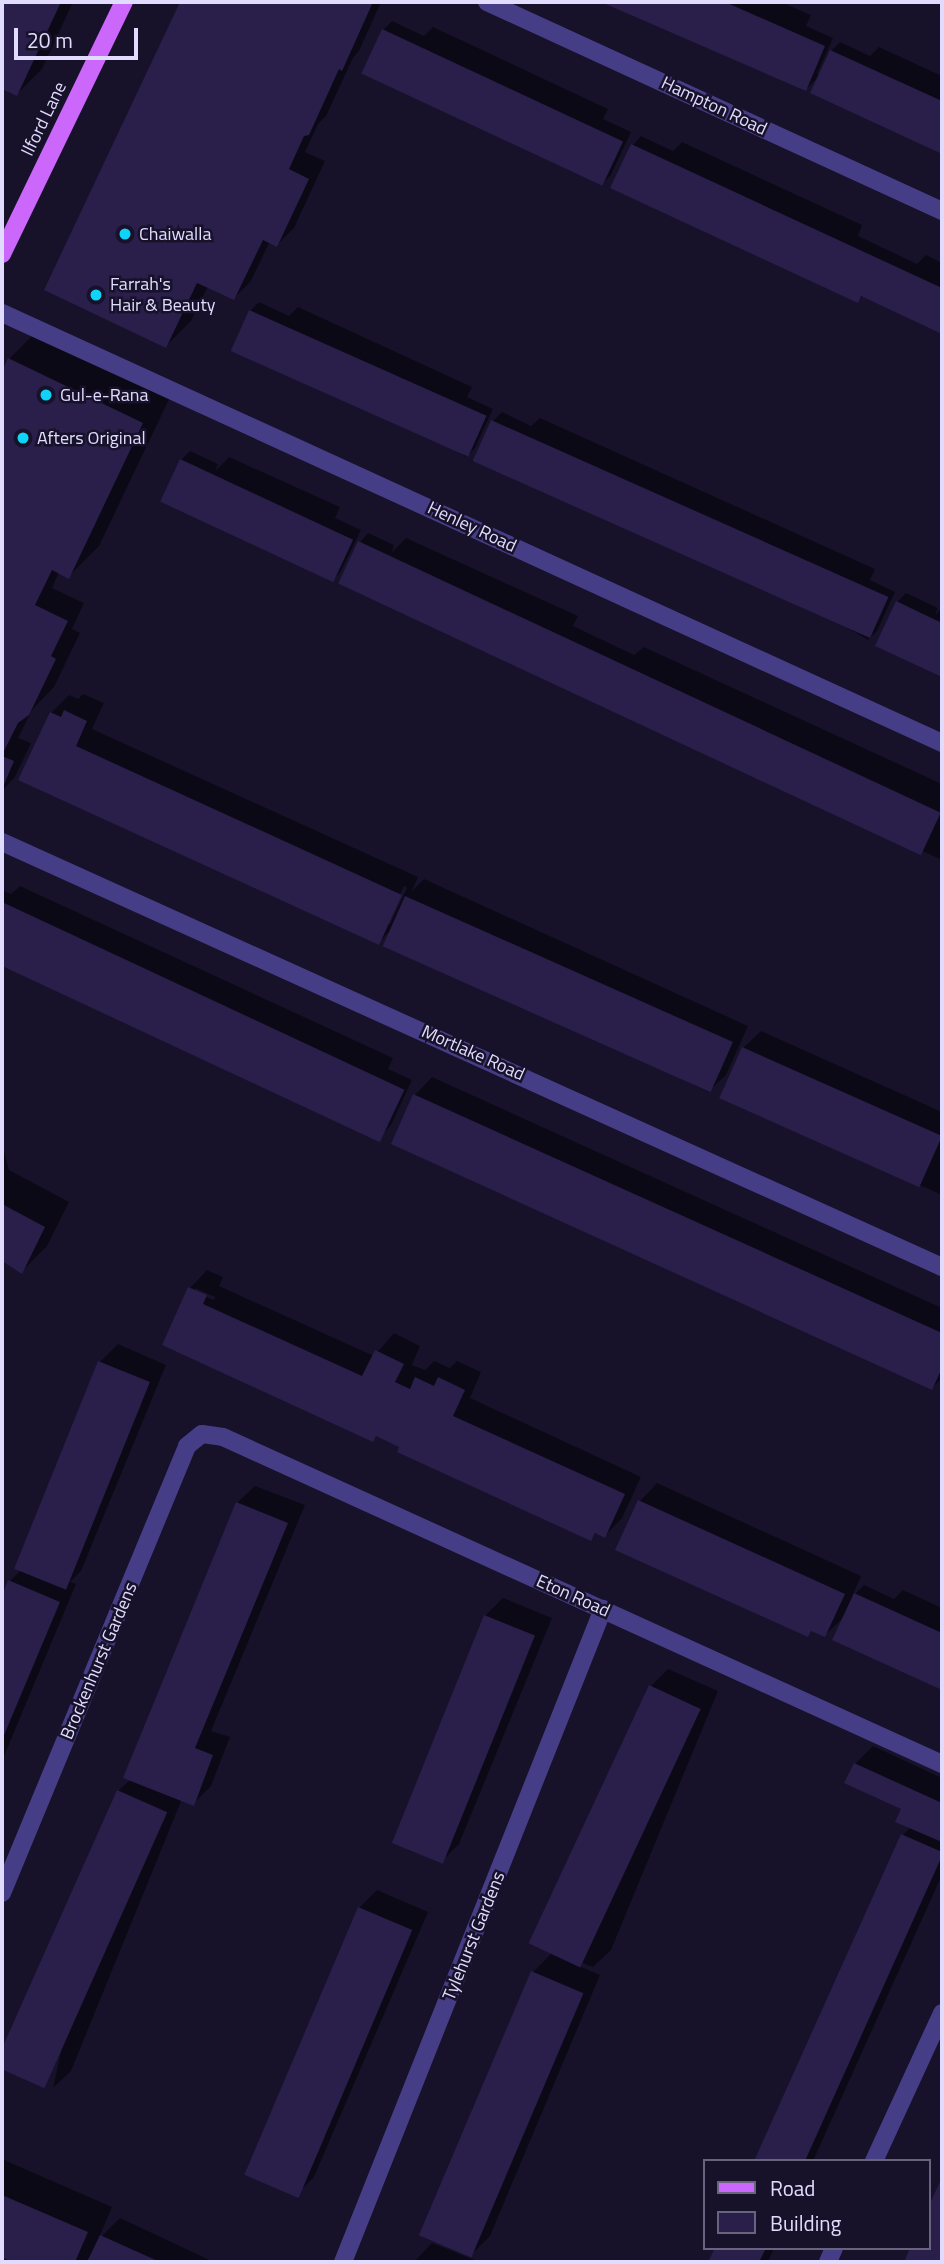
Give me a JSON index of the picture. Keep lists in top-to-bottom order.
{
  "streets": {
    "main road": ["Ilford Lane"],
    "street": [
      "Hampton Road",
      "Henley Road",
      "Mortlake Road",
      "Eton Road",
      "Brockenhurst Gardens",
      "Tylehurst Gardens"
    ]
  },
  "crossings": [
    ["Eton Road", "Brockenhurst Gardens"],
    ["Eton Road", "Tylehurst Gardens"]
  ],
  "places": [
    "Chaiwalla",
    "Farrah's Hair & Beauty",
    "Gul-e-Rana",
    "Afters Original"
  ],
  "legend": ["Road", "Building"],
  "scale_bar": "20 m"
}
